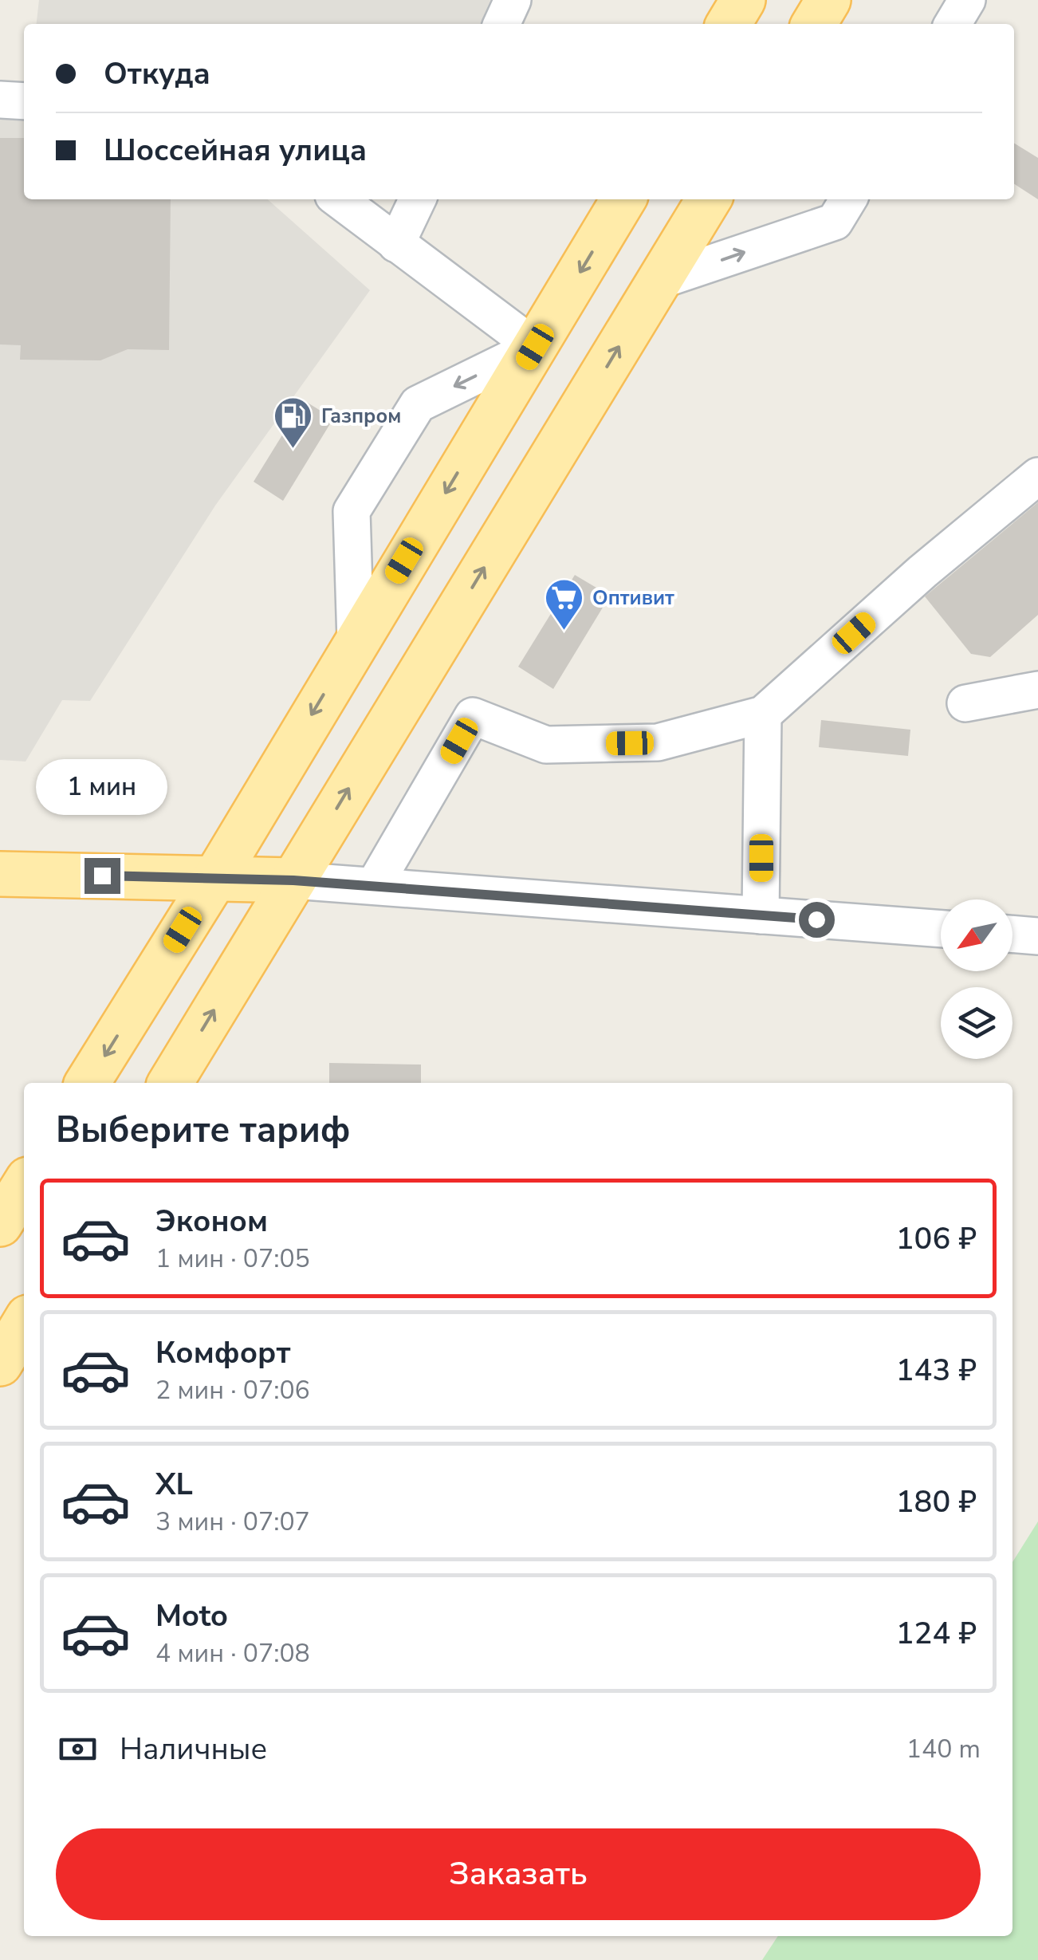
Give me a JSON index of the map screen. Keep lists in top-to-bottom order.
{
  "places": {
    "fuel station": ["Газпром"],
    "supermarket": ["Оптивит"]
  },
  "north": "bottom left",
  "page": {
    "banner": ["Откуда", "Шоссейная улица"],
    "bubble": "1 мин",
    "heading": "Выберите тариф",
    "list": [
      {
        "name": "Эконом",
        "note": "1 мин · 07:05",
        "value": "106 ₽"
      },
      {
        "name": "Комфорт",
        "note": "2 мин · 07:06",
        "value": "143 ₽"
      },
      {
        "name": "XL",
        "note": "3 мин · 07:07",
        "value": "180 ₽"
      },
      {
        "name": "Moto",
        "note": "4 мин · 07:08",
        "value": "124 ₽"
      }
    ],
    "pay": ["Наличные", "140 m"],
    "buttons": "Заказать"
  }
}
